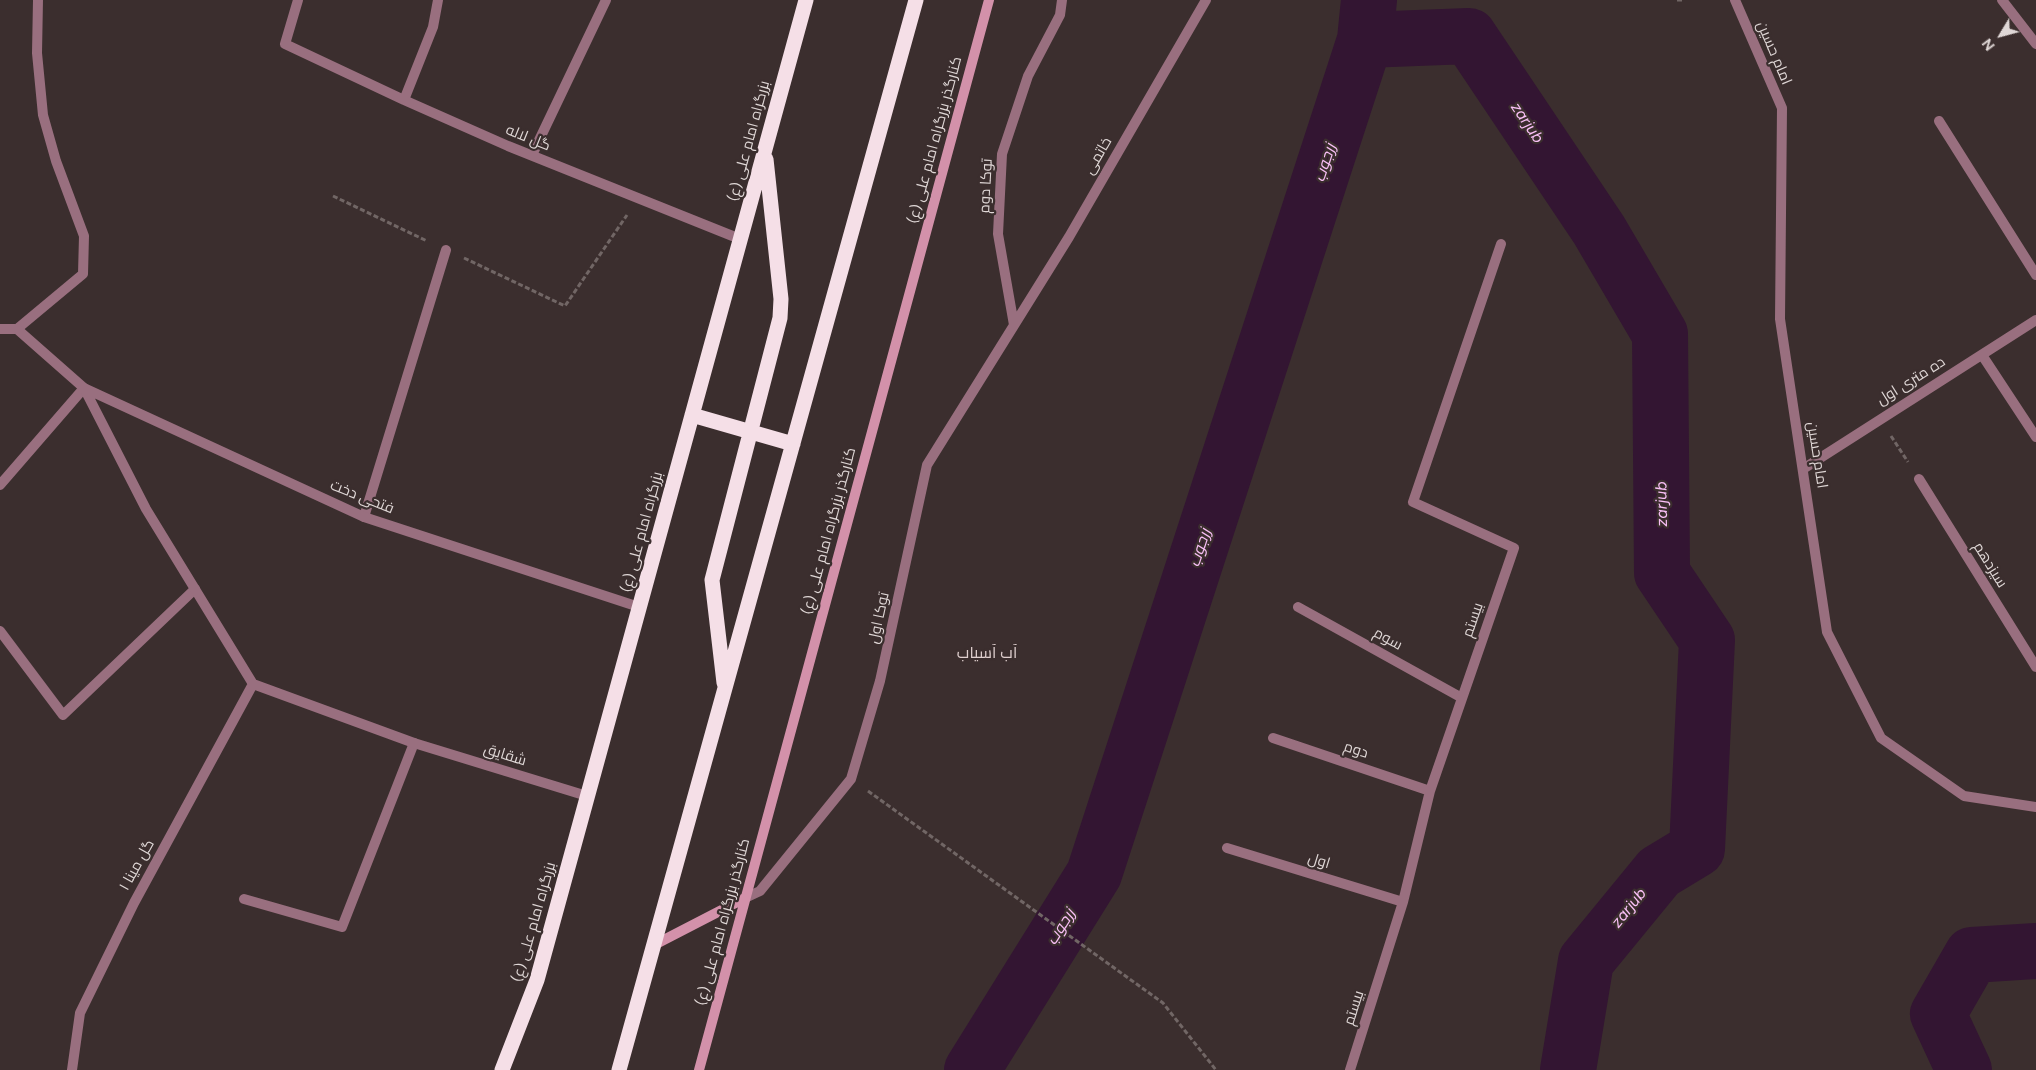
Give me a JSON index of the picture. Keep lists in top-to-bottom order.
{
  "streets": {
    "highway": ["بزرگراه امام علی (ع)"],
    "main road": ["کنارگذر بزرگراه امام علی (ع)"],
    "street": [
      "امام حسین",
      "گل لاله",
      "خاتمی",
      "توکا دوم",
      "ده متری اول",
      "فتحی دخت",
      "سیزدهم",
      "توکا اول",
      "بیستم",
      "سوم",
      "دوم",
      "شقایق",
      "اول",
      "گل مینا ۱"
    ]
  },
  "crossings": [
    ["امام حسین", "ده متری اول"],
    ["گل لاله", "بزرگراه امام علی (ع)"],
    ["کنارگذر بزرگراه امام علی (ع)", "توکا اول"],
    ["بزرگراه امام علی (ع)", "فتحی دخت"],
    ["بزرگراه امام علی (ع)", "شقایق"],
    ["خاتمی", "توکا دوم"],
    ["خاتمی", "توکا اول"],
    ["توکا دوم", "توکا اول"],
    ["بیستم", "سوم"],
    ["بیستم", "دوم"],
    ["بیستم", "اول"],
    ["شقایق", "گل مینا ۱"]
  ],
  "districts": ["آب آسیاب"],
  "water": ["zarjub", "زرجوب"],
  "north": "bottom left"
}
